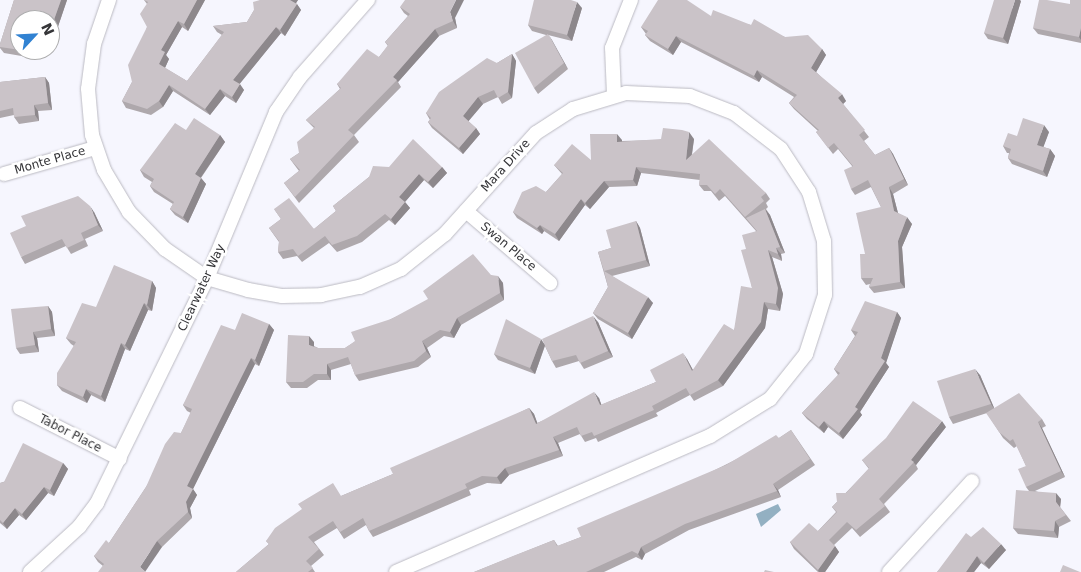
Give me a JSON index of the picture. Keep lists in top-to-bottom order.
{
  "streets": {
    "street": [
      "Monte Place",
      "Mara Drive",
      "Swan Place",
      "Clearwater Way",
      "Tabor Place"
    ]
  },
  "crossings": [
    ["Monte Place", "Mara Drive"],
    ["Mara Drive", "Swan Place"],
    ["Mara Drive", "Clearwater Way"],
    ["Clearwater Way", "Tabor Place"]
  ],
  "north": "top right"
}
